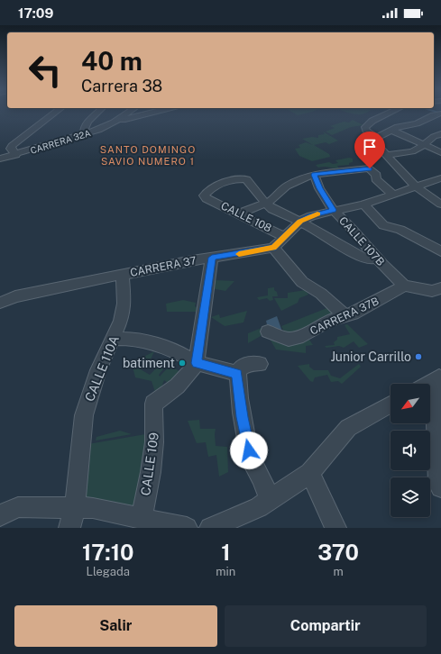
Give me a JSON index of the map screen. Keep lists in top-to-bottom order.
{
  "streets": {
    "street": [
      "CARRERA 32A",
      "CALLE 108",
      "CALLE 107B",
      "CARRERA 37",
      "CARRERA 37B",
      "CALLE 110A",
      "CALLE 109"
    ]
  },
  "crossings": [
    ["CALLE 108", "CARRERA 37"],
    ["CALLE 108", "CARRERA 37B"],
    ["CALLE 107B", "CARRERA 37B"],
    ["CARRERA 37", "CALLE 110A"],
    ["CARRERA 37", "CALLE 109"]
  ],
  "districts": ["SANTO DOMINGO SAVIO NUMERO 1"],
  "places": ["Junior Carrillo", "batiment"],
  "north": "bottom left",
  "page": {
    "status": "17:09",
    "turn": ["40 m", "Carrera 38"],
    "eta": [
      "17:10",
      "Llegada",
      "1",
      "min",
      "370",
      "m"
    ],
    "buttons": ["Salir", "Compartir"]
  }
}
